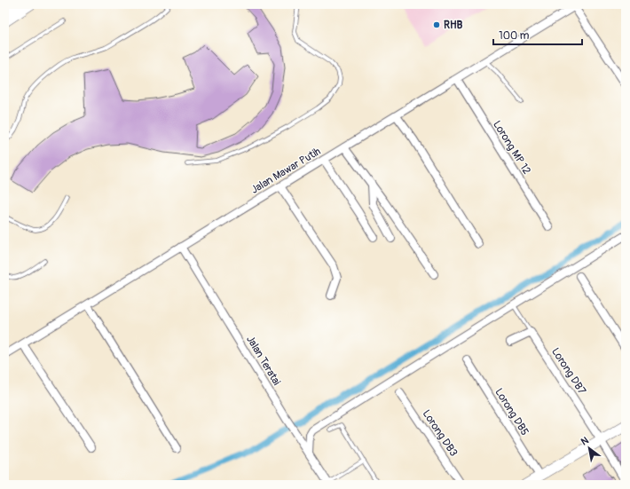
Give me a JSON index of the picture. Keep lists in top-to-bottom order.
{
  "streets": {
    "street": [
      "Lorong MP 12",
      "Jalan Mawar Putih",
      "Jalan Teratai",
      "Lorong DB7",
      "Lorong DB5",
      "Lorong DB3"
    ]
  },
  "crossings": [
    ["Lorong MP 12", "Jalan Mawar Putih"],
    ["Jalan Mawar Putih", "Jalan Teratai"]
  ],
  "places": ["RHB"],
  "scale_bar": "100 m",
  "north": "top left"
}
